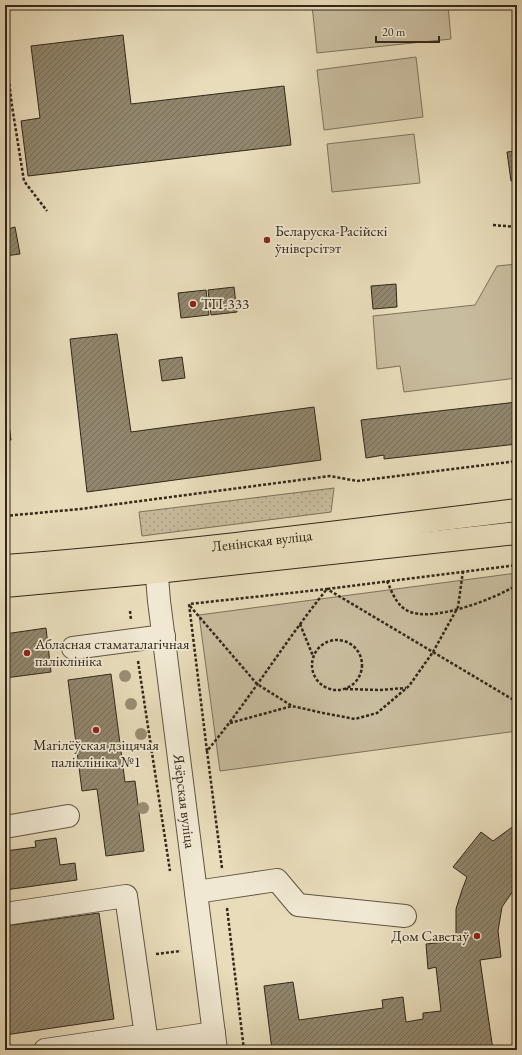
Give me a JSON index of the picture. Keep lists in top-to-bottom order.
{
  "streets": {
    "main road": ["Ленінская вуліца"],
    "street": ["Язёрская вуліца"]
  },
  "crossings": [
    ["Ленінская вуліца", "Язёрская вуліца"]
  ],
  "places": [
    "Беларуска-Расійскі ўніверсітэт",
    "ТП-333",
    "Абласная стаматалагічная паліклініка",
    "Магілёўская дзіцячая паліклініка №1",
    "Дом Саветаў"
  ],
  "scale_bar": "20 m"
}
